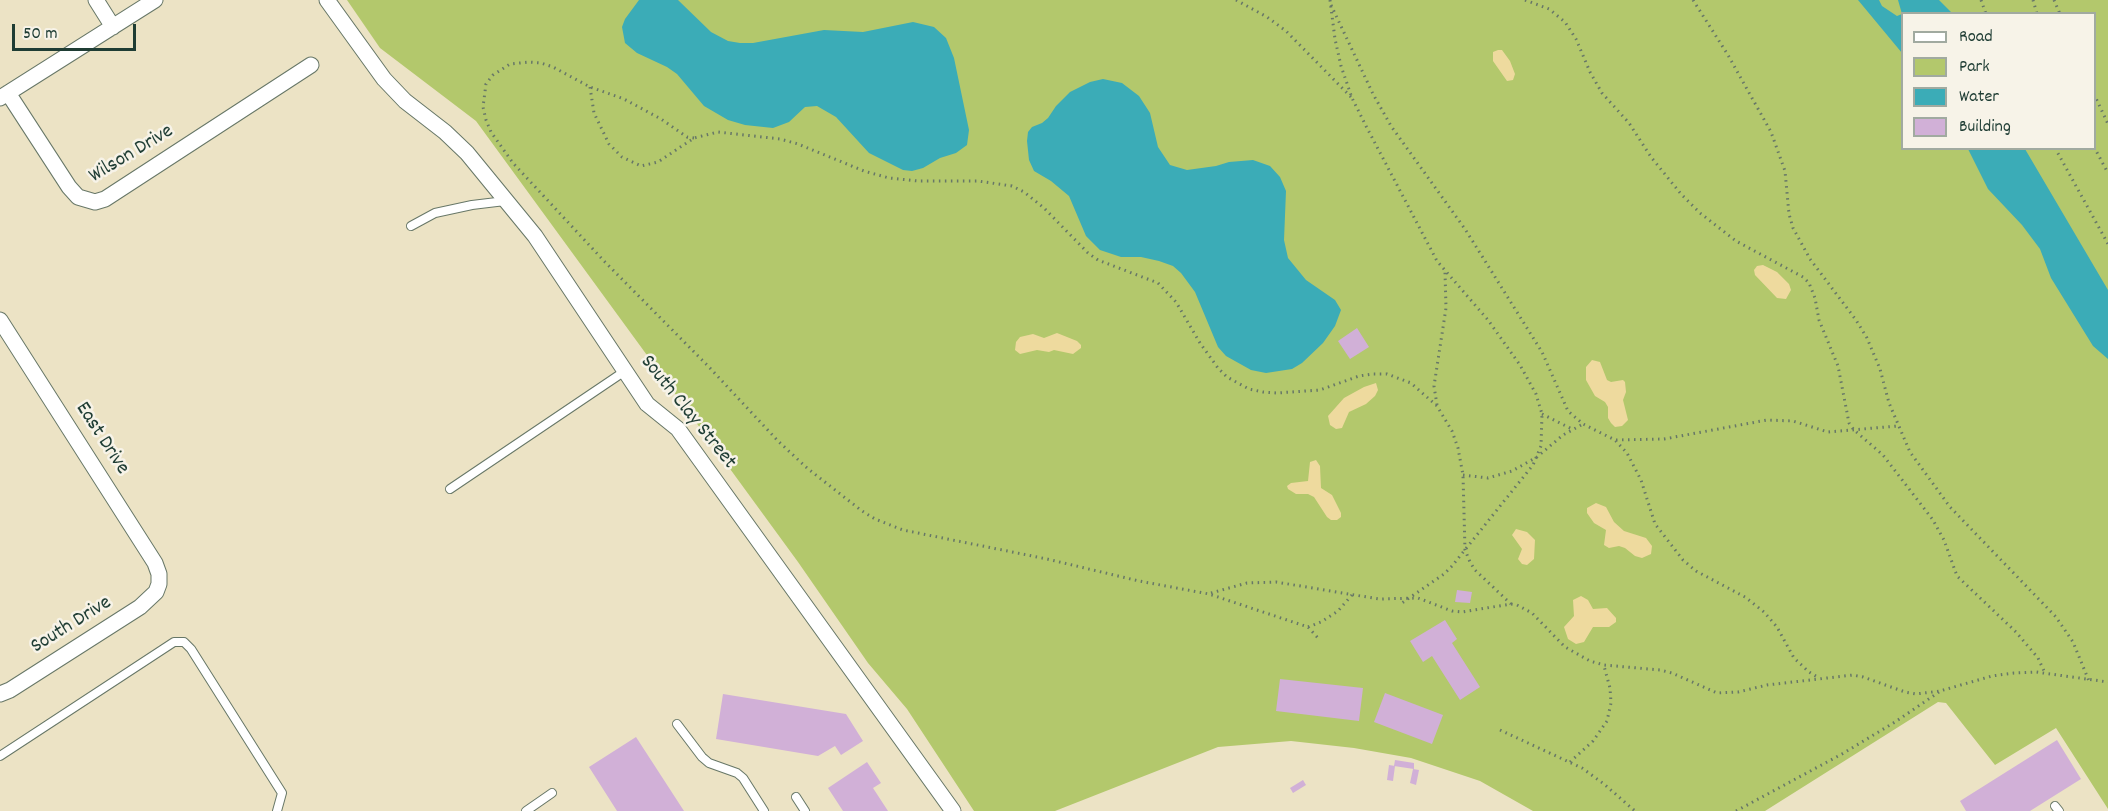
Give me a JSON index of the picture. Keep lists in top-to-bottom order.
{
  "streets": {
    "street": [
      "Wilson Drive",
      "South Clay Street",
      "East Drive",
      "South Drive"
    ]
  },
  "crossings": [
    ["East Drive", "South Drive"]
  ],
  "legend": [
    "Road",
    "Park",
    "Water",
    "Building"
  ],
  "scale_bar": "50 m"
}
